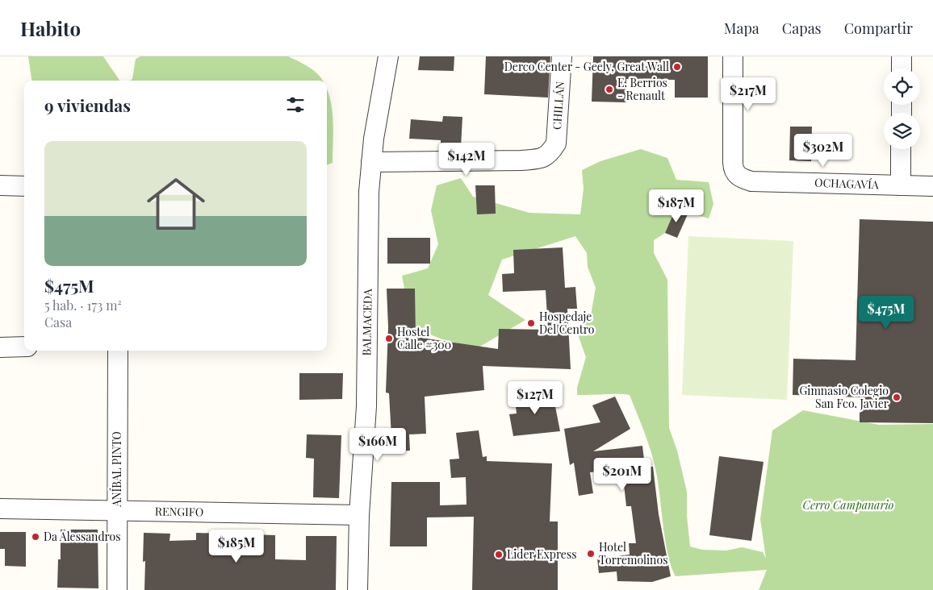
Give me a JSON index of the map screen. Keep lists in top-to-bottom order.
{
  "streets": {
    "street": [
      "CHILLÁN",
      "OCHAGAVÍA",
      "BALMACEDA",
      "ANÍBAL PINTO",
      "RENGIFO"
    ]
  },
  "crossings": [
    ["CHILLÁN", "BALMACEDA"],
    ["BALMACEDA", "RENGIFO"],
    ["ANÍBAL PINTO", "RENGIFO"]
  ],
  "parks": ["Cerro Campanario"],
  "places": [
    "Derco Center - Geely, Great Wall",
    "E. Berrios - Renault",
    "Hospedaje Del Centro",
    "Hostel Calle #300",
    "Gimnasio Colegio San Fco. Javier",
    "Da Alessandros",
    "Hotel Torremolinos",
    "Lider Express"
  ],
  "page": {
    "header": "Habito",
    "nav": ["Mapa", "Capas", "Compartir"],
    "price": [
      "$217M",
      "$302M",
      "$142M",
      "$187M",
      "$475M",
      "$127M",
      "$166M",
      "$201M",
      "$185M"
    ],
    "heading": "9 viviendas",
    "list": [
      {
        "name": "$475M",
        "note": "5 hab. · 173 m² · Casa"
      }
    ]
  }
}
